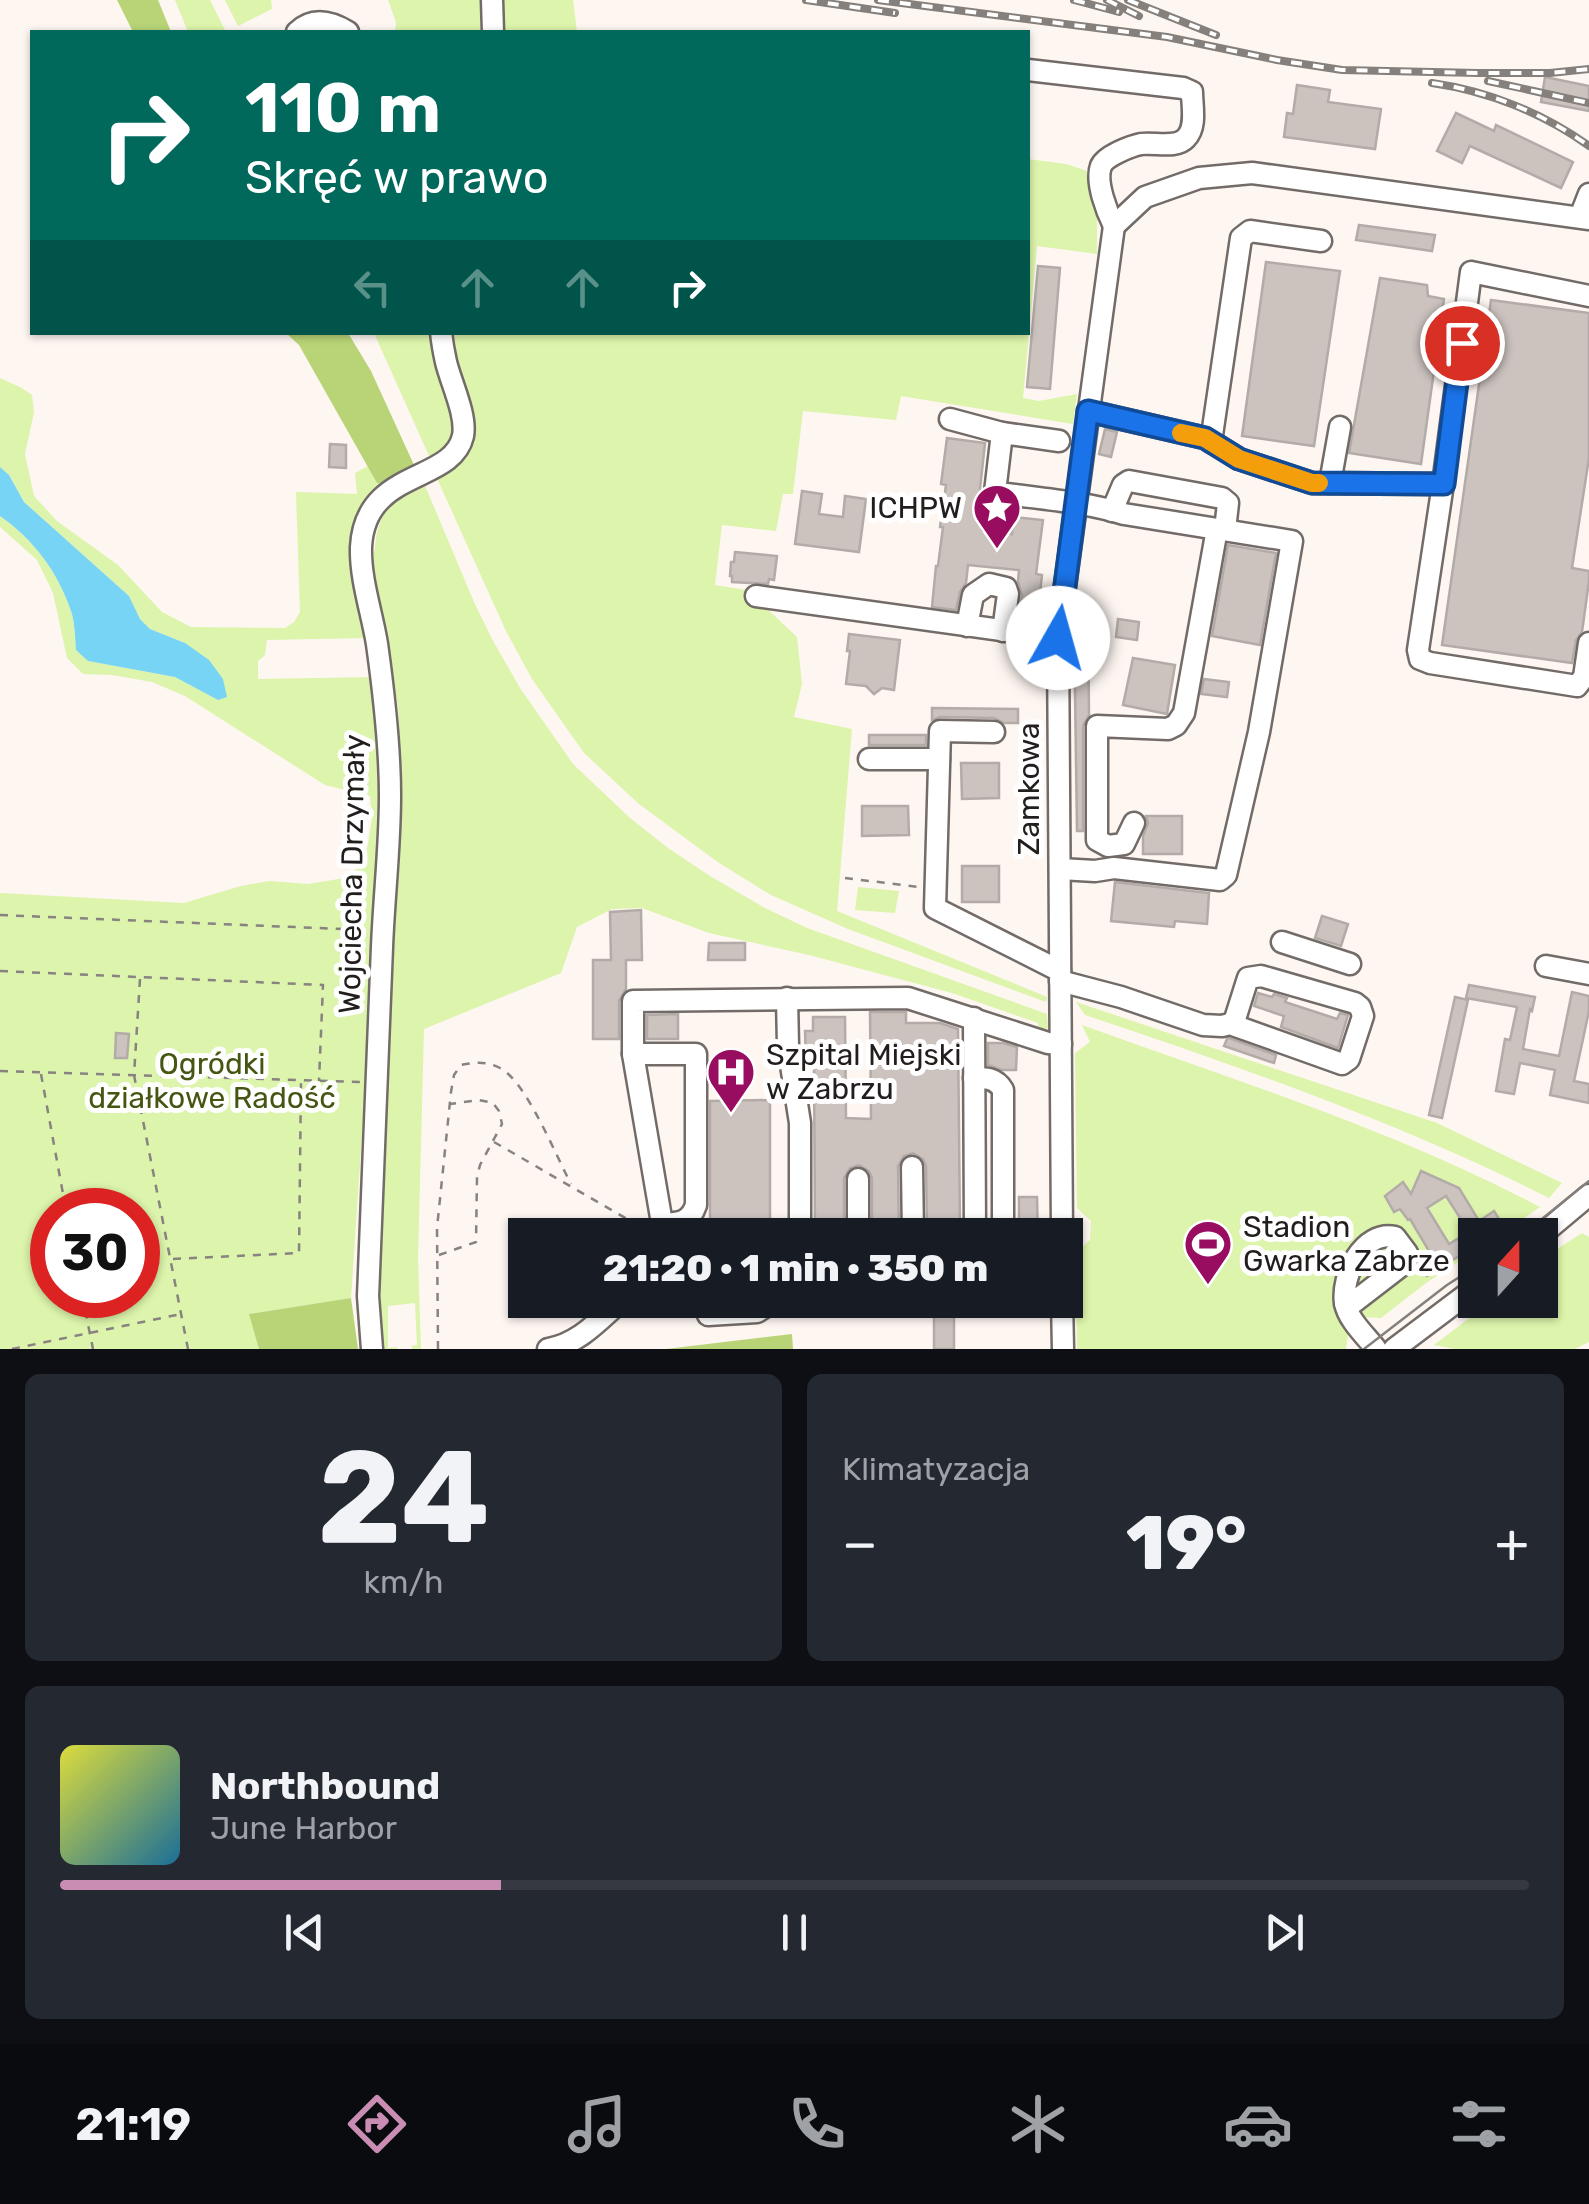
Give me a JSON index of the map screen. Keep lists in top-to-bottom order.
{
  "streets": {
    "street": ["Zamkowa", "Wojciecha Drzymały"]
  },
  "parks": ["Ogródki działkowe Radość"],
  "places": {
    "place": ["ICHPW"],
    "hospital": ["Szpital Miejski w Zabrzu"],
    "sports": ["Stadion Gwarka Zabrze"]
  },
  "north": "top",
  "page": {
    "turn": ["110 m", "Skręć w prawo"],
    "limit": "30",
    "trip": "21:20 · 1 min · 350 m",
    "tile": [
      ["24", "km/h"],
      "Klimatyzacja"
    ],
    "heat": ["−", "19°", "+"],
    "song": ["Northbound", "June Harbor"],
    "tabs": "21:19"
  }
}
